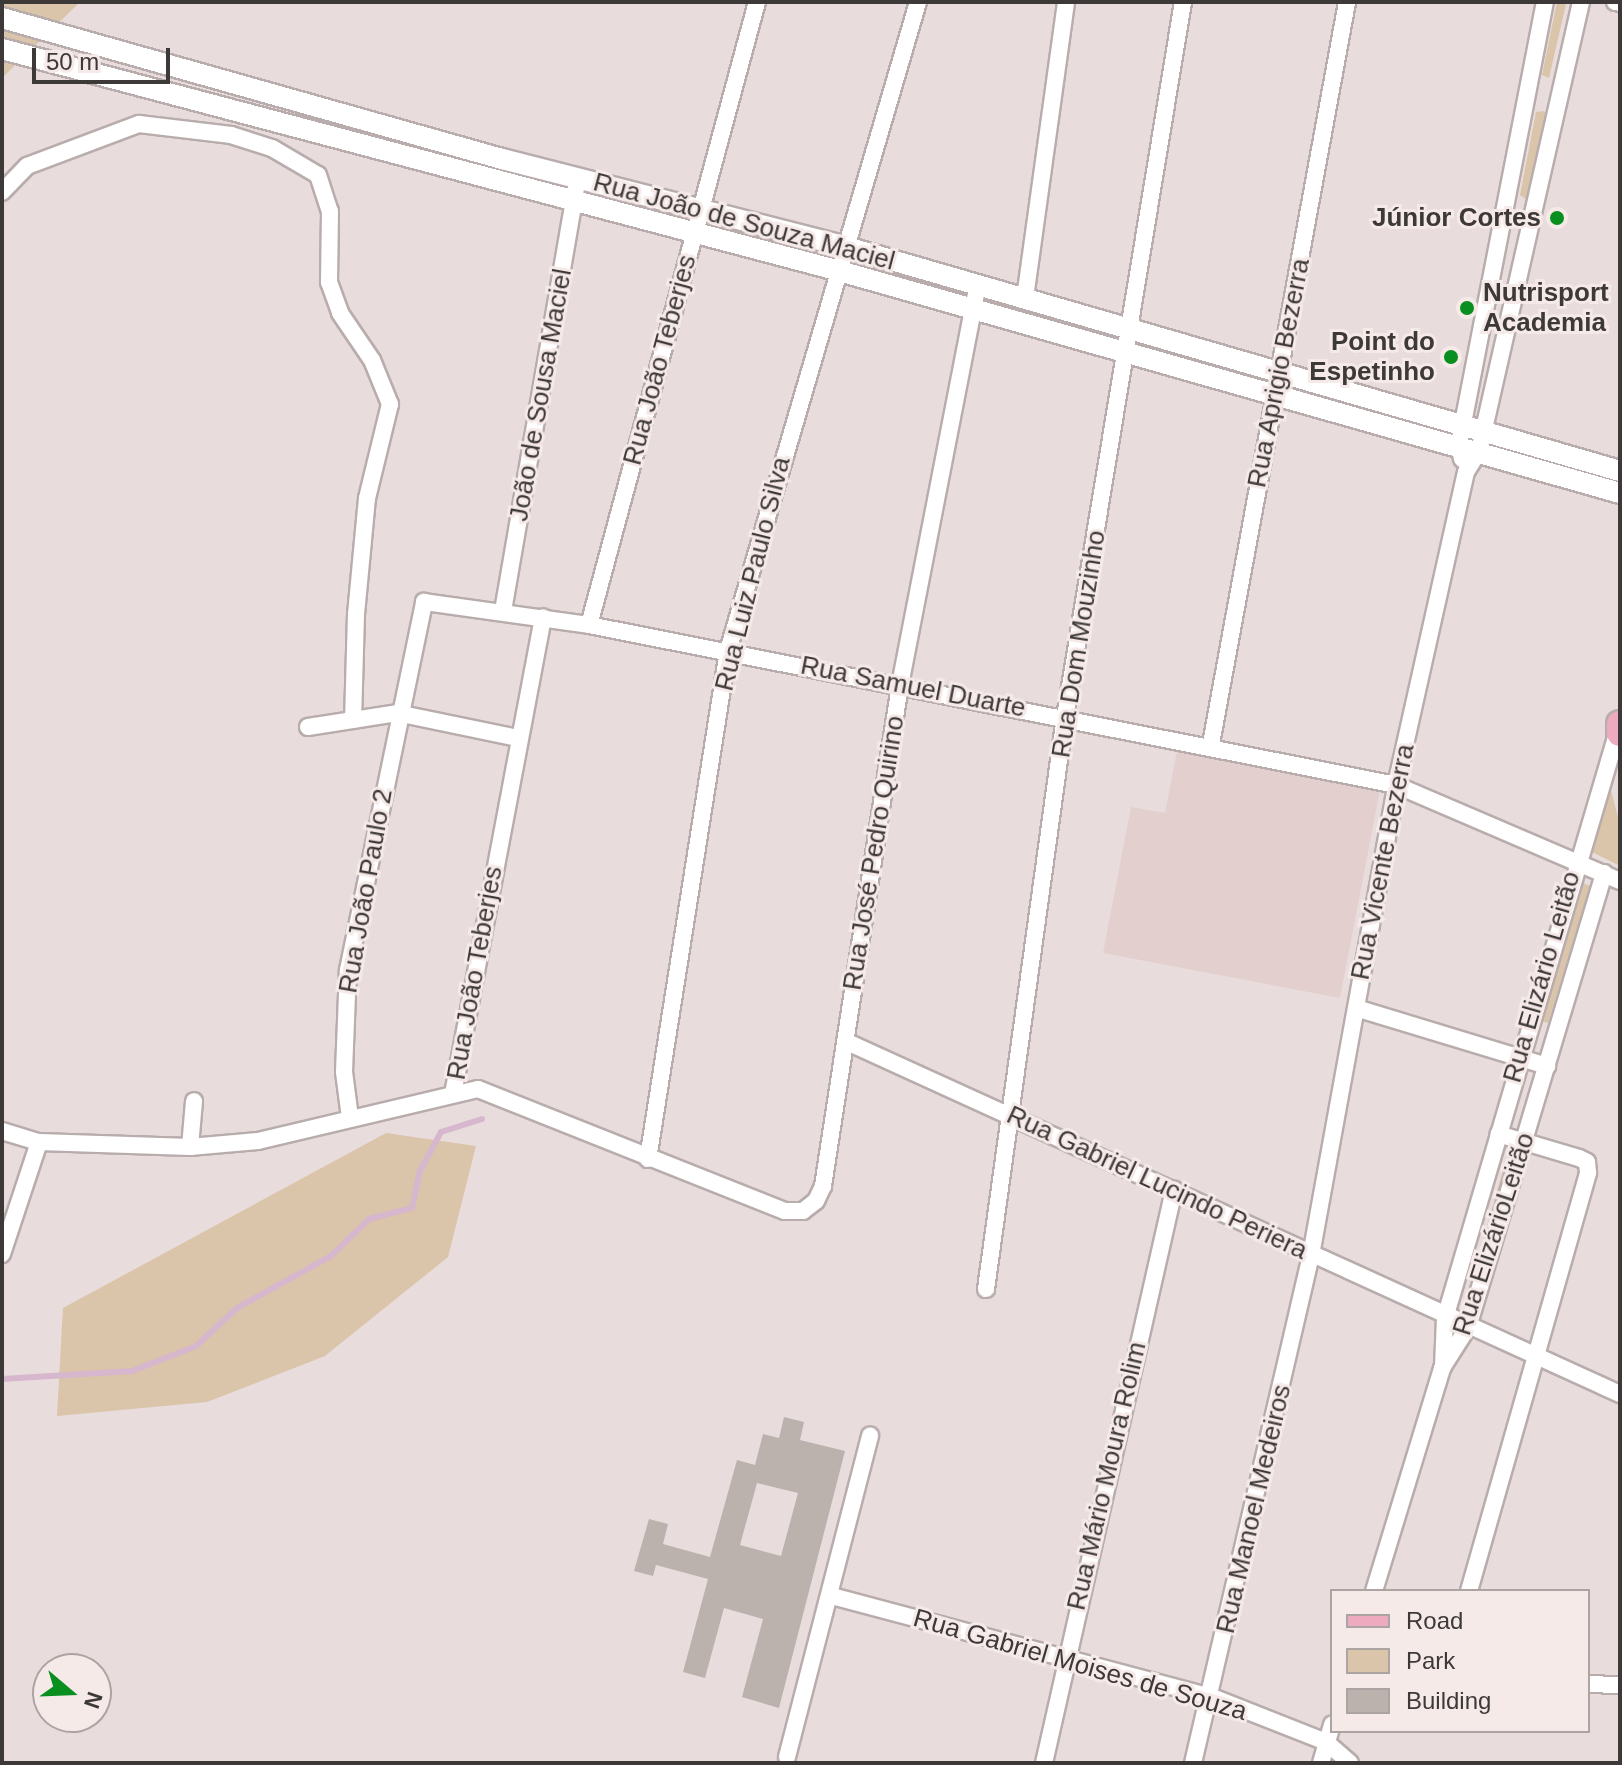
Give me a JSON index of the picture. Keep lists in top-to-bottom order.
{
  "streets": {
    "street": [
      "Rua João de Souza Maciel",
      "Rua João Teberjes",
      "Rua Aprigio Bezerra",
      "João de Sousa Maciel",
      "Rua Luiz Paulo Silva",
      "Rua Dom Mouzinho",
      "Rua Samuel Duarte",
      "Rua José Pedro Quirino",
      "Rua Vicente Bezerra",
      "Rua João Paulo 2",
      "Rua Elizário Leitão",
      "Rua Gabriel Lucindo Periera",
      "Rua ElizárioLeitão",
      "Rua Mário Moura Rolim",
      "Rua Manoel Medeiros",
      "Rua Gabriel Moises de Souza"
    ]
  },
  "crossings": [
    ["Rua João de Souza Maciel", "Rua João Teberjes"],
    ["Rua João de Souza Maciel", "Rua Aprigio Bezerra"],
    ["Rua João de Souza Maciel", "João de Sousa Maciel"],
    ["Rua João de Souza Maciel", "Rua Luiz Paulo Silva"],
    ["Rua João de Souza Maciel", "Rua Dom Mouzinho"],
    ["Rua João de Souza Maciel", "Rua José Pedro Quirino"],
    ["Rua João de Souza Maciel", "Rua Vicente Bezerra"],
    ["Rua João Teberjes", "Rua Samuel Duarte"],
    ["Rua Aprigio Bezerra", "Rua Samuel Duarte"],
    ["João de Sousa Maciel", "Rua Samuel Duarte"],
    ["Rua Luiz Paulo Silva", "Rua Samuel Duarte"],
    ["Rua Luiz Paulo Silva", "Rua José Pedro Quirino"],
    ["Rua Dom Mouzinho", "Rua Samuel Duarte"],
    ["Rua Dom Mouzinho", "Rua Gabriel Lucindo Periera"],
    ["Rua Samuel Duarte", "Rua José Pedro Quirino"],
    ["Rua Samuel Duarte", "Rua Vicente Bezerra"],
    ["Rua Samuel Duarte", "Rua João Paulo 2"],
    ["Rua Samuel Duarte", "Rua Elizário Leitão"],
    ["Rua Samuel Duarte", "Rua ElizárioLeitão"],
    ["Rua José Pedro Quirino", "Rua Gabriel Lucindo Periera"],
    ["Rua Vicente Bezerra", "Rua Gabriel Lucindo Periera"],
    ["Rua Vicente Bezerra", "Rua Manoel Medeiros"],
    ["Rua Elizário Leitão", "Rua Gabriel Lucindo Periera"],
    ["Rua Elizário Leitão", "Rua ElizárioLeitão"],
    ["Rua Gabriel Lucindo Periera", "Rua ElizárioLeitão"],
    ["Rua Gabriel Lucindo Periera", "Rua Mário Moura Rolim"],
    ["Rua Gabriel Lucindo Periera", "Rua Manoel Medeiros"],
    ["Rua Mário Moura Rolim", "Rua Gabriel Moises de Souza"],
    ["Rua Manoel Medeiros", "Rua Gabriel Moises de Souza"]
  ],
  "places": ["Júnior Cortes", "Nutrisport Academia", "Point do Espetinho"],
  "legend": ["Road", "Park", "Building"],
  "scale_bar": "50 m",
  "north": "right"
}
